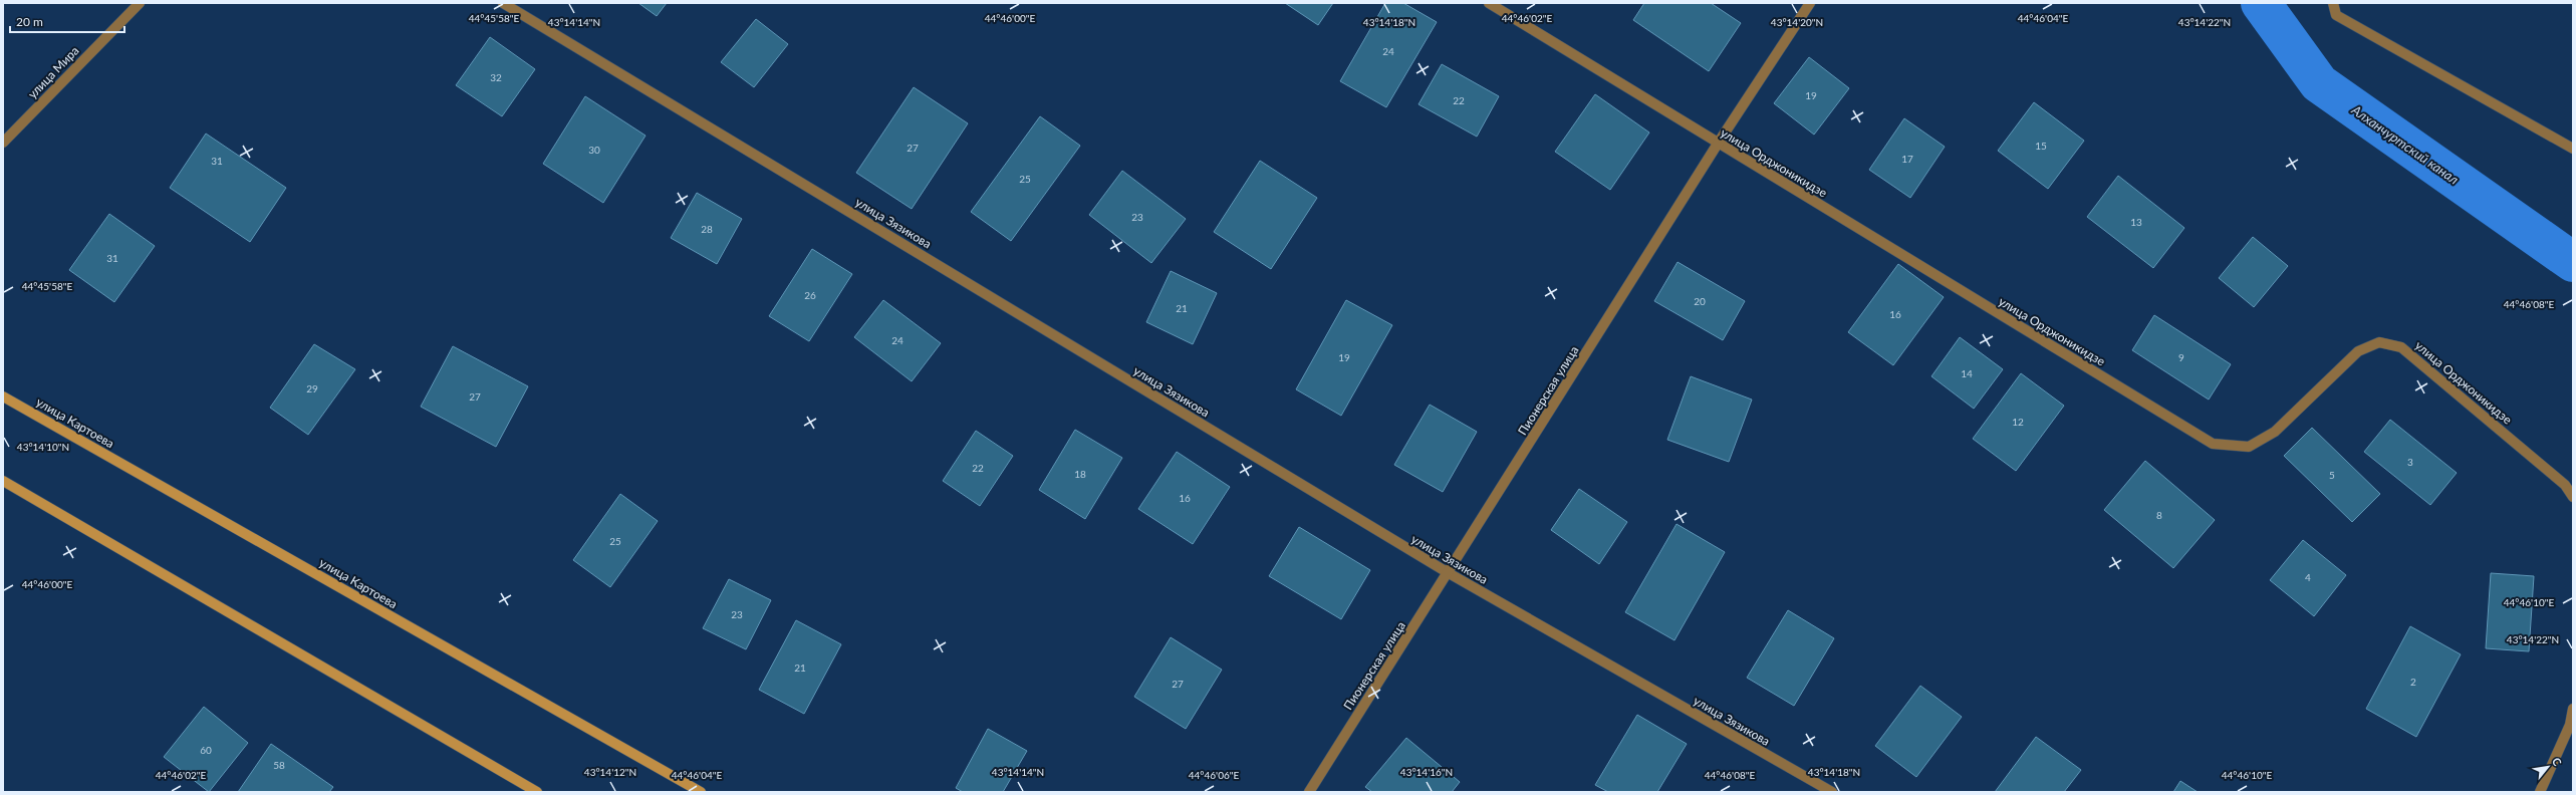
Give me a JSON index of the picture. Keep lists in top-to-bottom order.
{
  "streets": {
    "main road": ["улица Картоева"],
    "street": [
      "улица Мира",
      "улица Орджоникидзе",
      "улица Зязикова",
      "Пионерская улица"
    ]
  },
  "crossings": [
    ["улица Орджоникидзе", "Пионерская улица"],
    ["улица Зязикова", "Пионерская улица"]
  ],
  "water": ["Алханчуртский канал"],
  "house_numbers": [
    "24",
    "32",
    "19",
    "22",
    "15",
    "27",
    "30",
    "17",
    "31",
    "25",
    "23",
    "13",
    "28",
    "31",
    "26",
    "20",
    "21",
    "16",
    "24",
    "19",
    "9",
    "14",
    "29",
    "27",
    "12",
    "3",
    "22",
    "18",
    "5",
    "16",
    "8",
    "25",
    "4",
    "23",
    "21",
    "2",
    "27",
    "60",
    "58"
  ],
  "scale_bar": "20 m",
  "north": "top right",
  "coordinates": [
    "44°45'58\"E",
    "44°46'00\"E",
    "44°46'02\"E",
    "44°46'04\"E",
    "43°14'14\"N",
    "43°14'18\"N",
    "43°14'20\"N",
    "43°14'22\"N",
    "44°46'08\"E",
    "43°14'10\"N",
    "44°46'10\"E",
    "43°14'12\"N",
    "43°14'16\"N",
    "44°46'06\"E"
  ]
}
